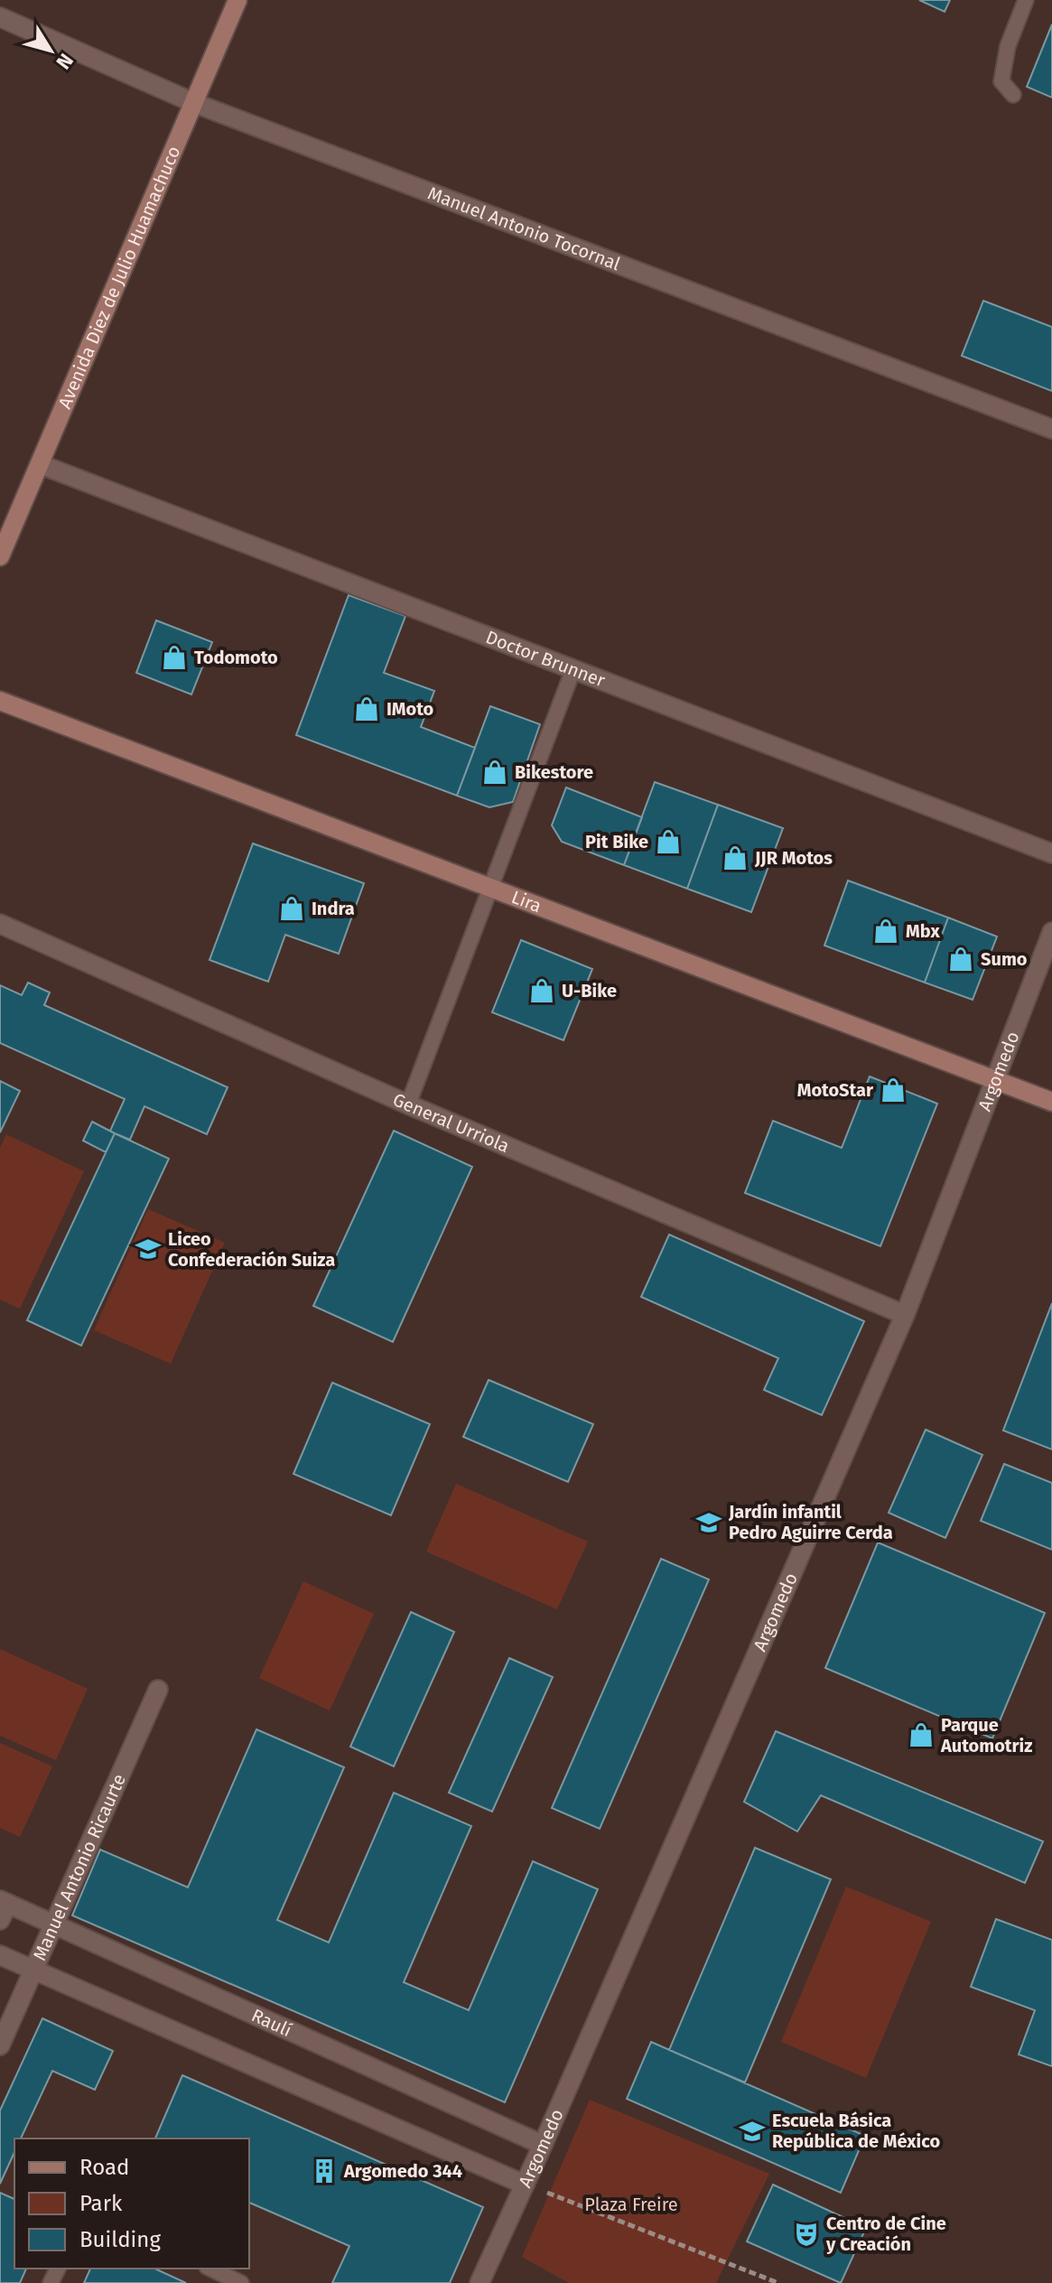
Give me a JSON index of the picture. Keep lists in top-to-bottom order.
{
  "streets": {
    "main road": ["Avenida Diez de Julio Huamachuco", "Lira"],
    "street": [
      "Manuel Antonio Tocornal",
      "Doctor Brunner",
      "Argomedo",
      "General Urriola",
      "Manuel Antonio Ricaurte",
      "Raulí"
    ]
  },
  "crossings": [
    ["Manuel Antonio Tocornal", "Avenida Diez de Julio Huamachuco"],
    ["Avenida Diez de Julio Huamachuco", "Doctor Brunner"],
    ["Lira", "Argomedo"],
    ["Argomedo", "General Urriola"],
    ["Argomedo", "Raulí"],
    ["Manuel Antonio Ricaurte", "Raulí"]
  ],
  "parks": ["Plaza Freire"],
  "places": {
    "shop": [
      "Todomoto",
      "IMoto",
      "Bikestore",
      "Pit Bike",
      "JJR Motos",
      "Indra",
      "Mbx",
      "Sumo",
      "U-Bike",
      "MotoStar",
      "Parque Automotriz"
    ],
    "school or university": ["Liceo Confederación Suiza", "Jardín infantil Pedro Aguirre Cerda", "Escuela Básica República de México"],
    "building": ["Argomedo 344"],
    "theatre": ["Centro de Cine y Creación"]
  },
  "legend": ["Road", "Park", "Building"],
  "north": "bottom right"
}
